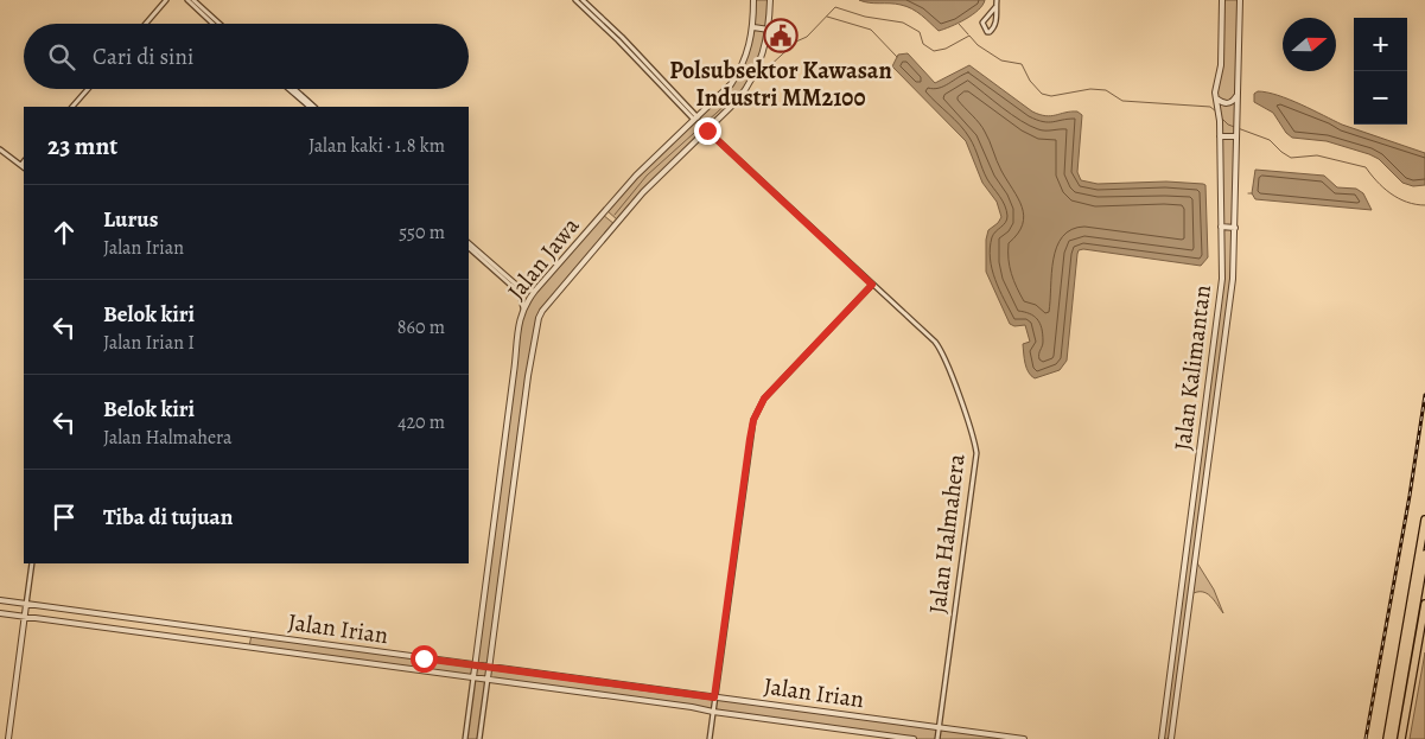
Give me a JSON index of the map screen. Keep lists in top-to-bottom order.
{
  "streets": {
    "street": [
      "Jalan Jawa",
      "Jalan Kalimantan",
      "Jalan Halmahera",
      "Jalan Irian"
    ]
  },
  "crossings": [
    ["Jalan Jawa", "Jalan Halmahera"],
    ["Jalan Jawa", "Jalan Irian"],
    ["Jalan Halmahera", "Jalan Irian"]
  ],
  "places": {
    "public building": ["Polsubsektor Kawasan Industri MM2100"]
  },
  "north": "right",
  "page": {
    "map_buttons": ["+", "−"],
    "search": "Cari di sini",
    "heading": ["23 mnt", "Jalan kaki · 1.8 km"],
    "list": [
      ["Lurus", "Jalan Irian", "550 m"],
      ["Belok kiri", "Jalan Irian I", "860 m"],
      ["Belok kiri", "Jalan Halmahera", "420 m"],
      "Tiba di tujuan"
    ]
  }
}
